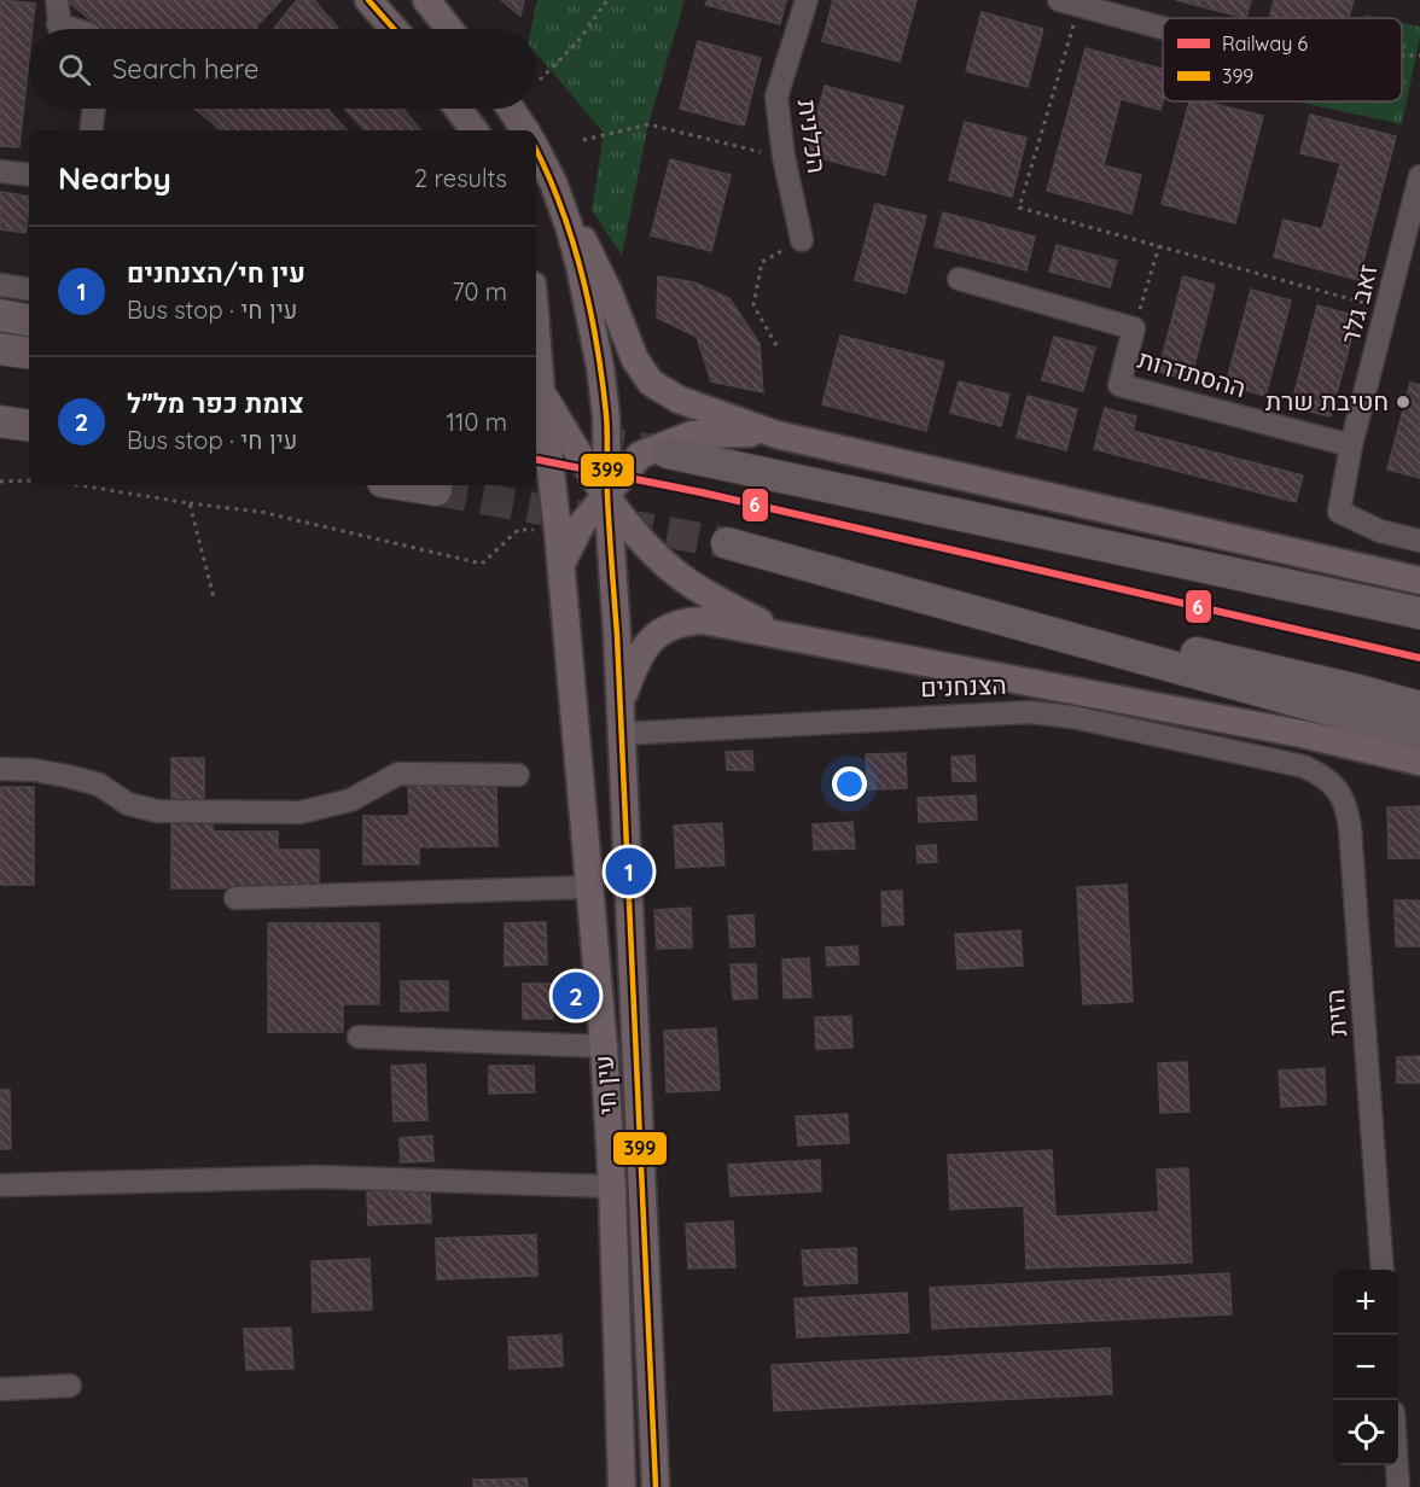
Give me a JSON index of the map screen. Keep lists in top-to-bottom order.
{
  "streets": {
    "main road": ["עין חי"],
    "street": [
      "הכלנית",
      "זאב גלר",
      "ההסתדרות",
      "הצנחנים",
      "הזית"
    ]
  },
  "crossings": [
    ["זאב גלר", "ההסתדרות"],
    ["הצנחנים", "הזית"],
    ["הצנחנים", "עין חי"]
  ],
  "places": ["חטיבת שרת"],
  "lines": ["transit line 399", "rail line 6"],
  "legend": ["Railway 6", "399"],
  "page": {
    "search": "Search here",
    "heading": ["Nearby", "2 results"],
    "list": [
      {
        "mark": "1",
        "name": "עין חי/הצנחנים",
        "note": "Bus stop · עין חי",
        "value": "70 m"
      },
      {
        "mark": "2",
        "name": "צומת כפר מל״ל",
        "note": "Bus stop · עין חי",
        "value": "110 m"
      }
    ],
    "pins": ["1", "2"],
    "map_buttons": ["+", "−"]
  }
}
